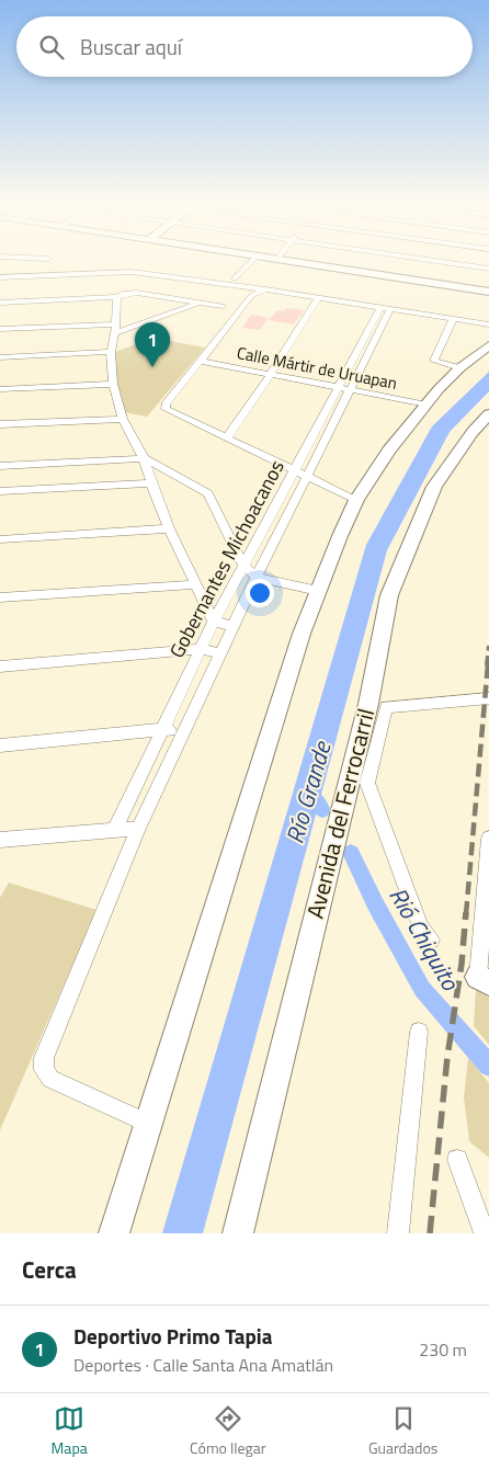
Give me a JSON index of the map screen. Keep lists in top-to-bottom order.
{
  "streets": {
    "main road": ["Avenida del Ferrocarril"],
    "street": ["Calle Mártir de Uruapan", "Gobernantes Michoacanos"]
  },
  "crossings": [
    ["Calle Mártir de Uruapan", "Gobernantes Michoacanos"]
  ],
  "water": ["Río Grande", "Rió Chiquito"],
  "page": {
    "search": "Buscar aquí",
    "pins": "1",
    "heading": "Cerca",
    "list": [
      {
        "mark": "1",
        "name": "Deportivo Primo Tapia",
        "note": "Deportes · Calle Santa Ana Amatlán",
        "value": "230 m"
      }
    ],
    "nav": ["Mapa", "Cómo llegar", "Guardados"]
  }
}
